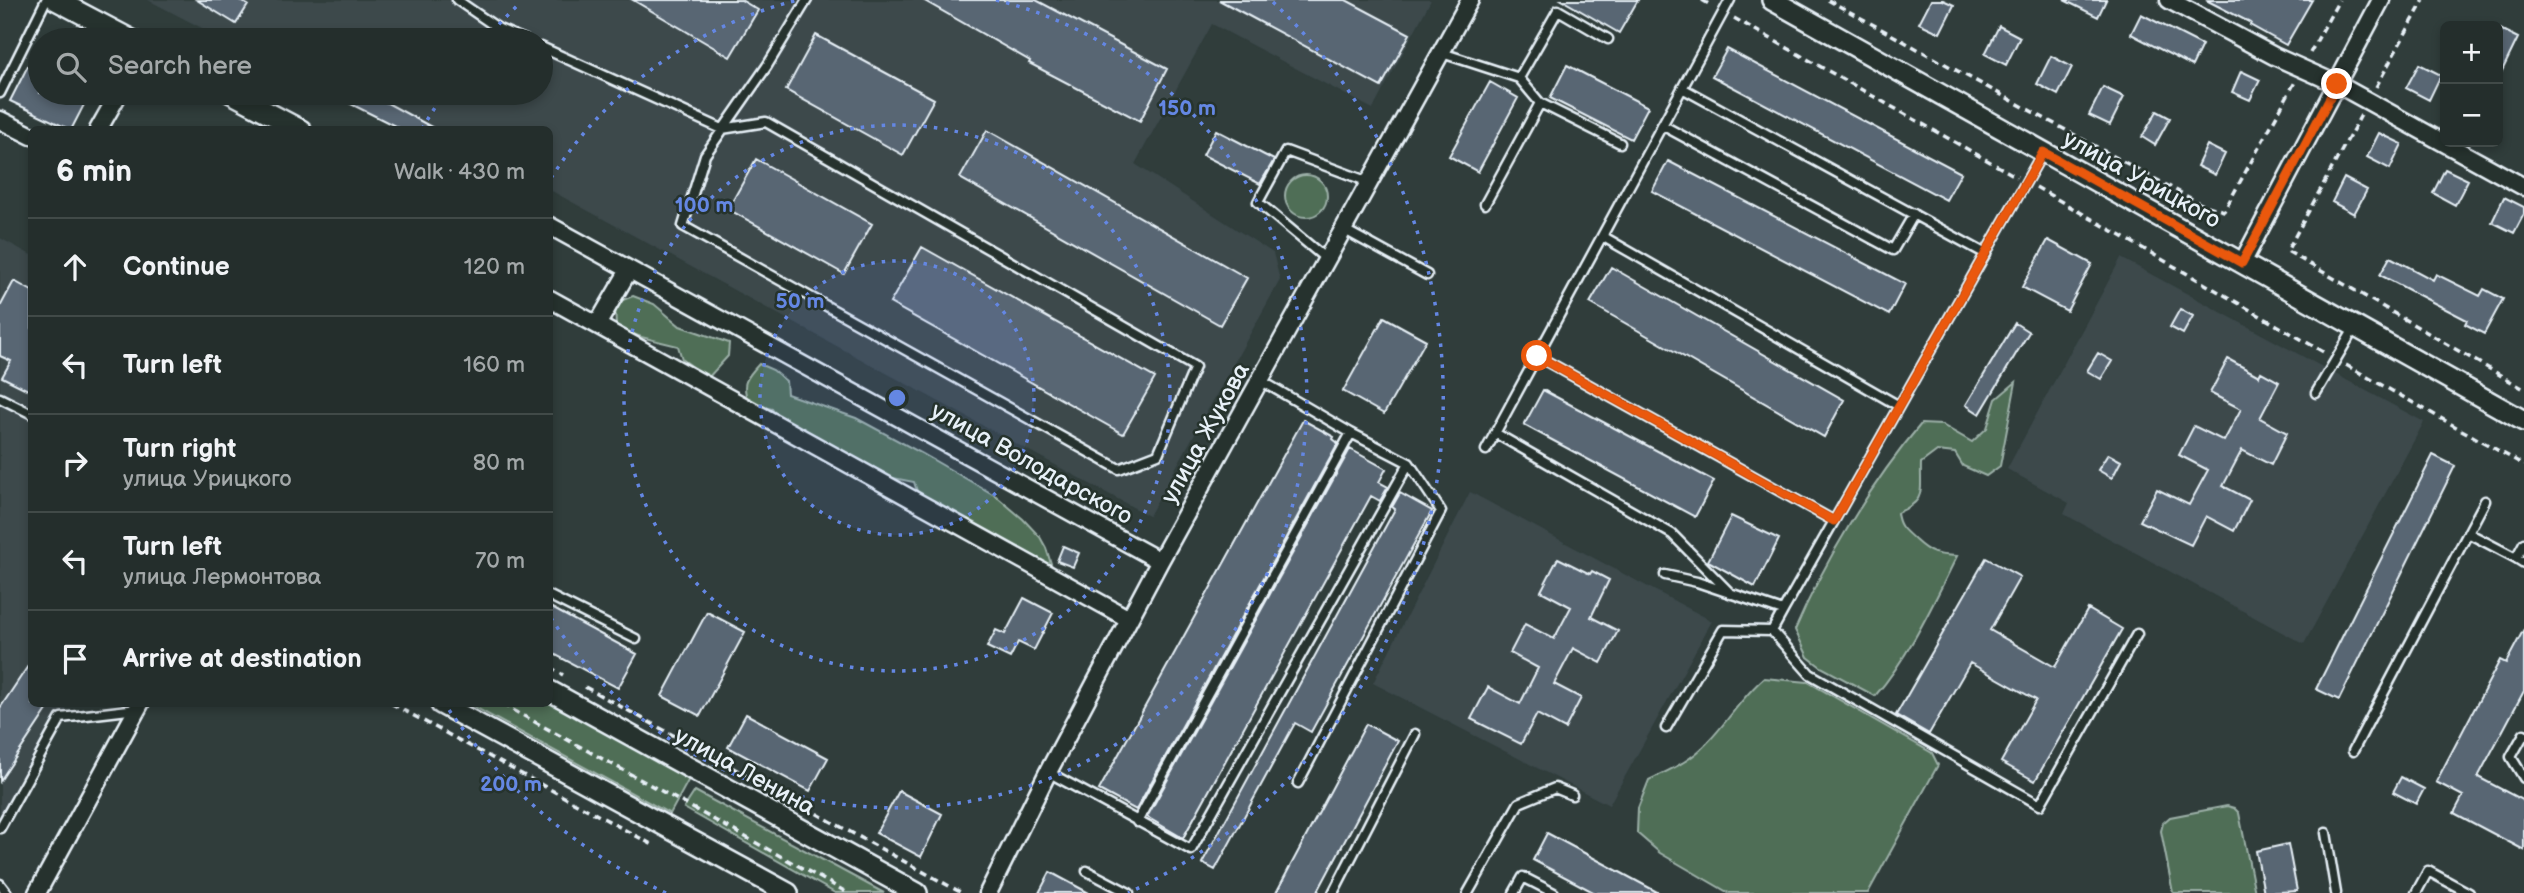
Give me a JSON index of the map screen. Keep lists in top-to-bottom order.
{
  "streets": {
    "street": [
      "улица Урицкого",
      "улица Жукова",
      "улица Володарского",
      "улица Ленина"
    ]
  },
  "crossings": [
    ["улица Жукова", "улица Володарского"]
  ],
  "page": {
    "map_buttons": ["+", "−"],
    "search": "Search here",
    "heading": ["6 min", "Walk · 430 m"],
    "list": [
      ["Continue", "120 m"],
      ["Turn left", "160 m"],
      ["Turn right", "улица Урицкого", "80 m"],
      ["Turn left", "улица Лермонтова", "70 m"],
      "Arrive at destination"
    ]
  },
  "rings": [
    "150 m",
    "100 m",
    "50 m",
    "200 m"
  ]
}
